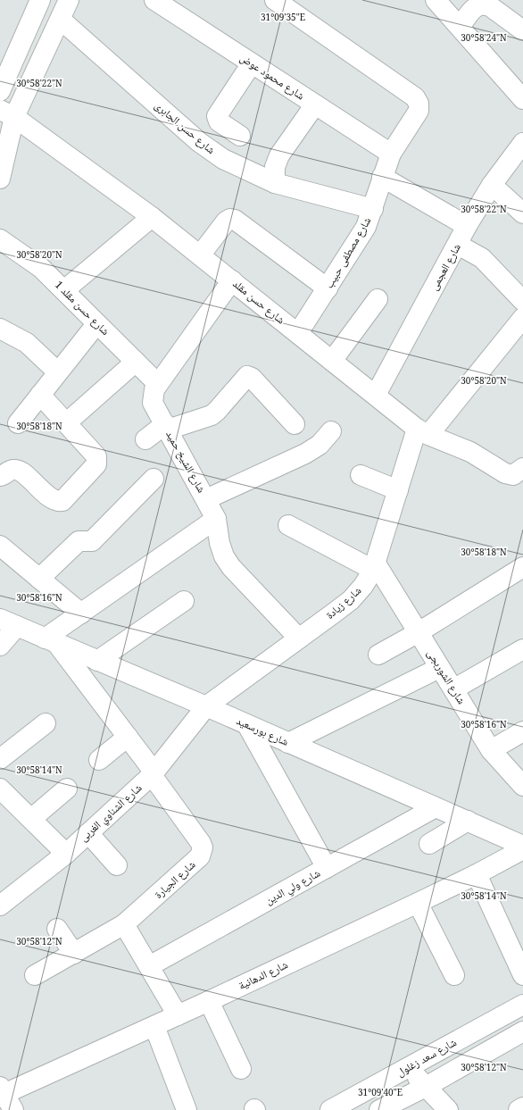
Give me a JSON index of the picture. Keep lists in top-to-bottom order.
{
  "streets": {
    "street": [
      "شارع محمود عوض",
      "شارع حسن الجابرى",
      "شارع مصطفى حبيب",
      "شارع العجمى",
      "شارع حسن مقلد",
      "شارع حسن مقلد 1",
      "شارع الشيخ حميد",
      "شارع زيادة",
      "شارع الشوربجى",
      "شارع بورسعيد",
      "شارع الشناوي الغربى",
      "شارع الجيارة",
      "شارع ولي الدين",
      "شارع الدهانية",
      "شارع سعد زغلول"
    ]
  },
  "crossings": [
    ["شارع محمود عوض", "شارع مصطفى حبيب"],
    ["شارع حسن الجابرى", "شارع مصطفى حبيب"],
    ["شارع مصطفى حبيب", "شارع حسن مقلد"],
    ["شارع العجمى", "شارع حسن مقلد"],
    ["شارع حسن مقلد", "شارع الشيخ حميد"],
    ["شارع حسن مقلد", "شارع زيادة"],
    ["شارع حسن مقلد 1", "شارع الشيخ حميد"],
    ["شارع الشيخ حميد", "شارع زيادة"],
    ["شارع زيادة", "شارع الشوربجى"],
    ["شارع زيادة", "شارع بورسعيد"],
    ["شارع زيادة", "شارع الشناوي الغربى"],
    ["شارع بورسعيد", "شارع الشناوي الغربى"],
    ["شارع بورسعيد", "شارع ولي الدين"],
    ["شارع الشناوي الغربى", "شارع الجيارة"]
  ],
  "coordinates": [
    "31°09'35\"E",
    "30°58'24\"N",
    "30°58'22\"N",
    "30°58'20\"N",
    "30°58'18\"N",
    "30°58'16\"N",
    "30°58'14\"N",
    "30°58'12\"N",
    "31°09'40\"E"
  ]
}
